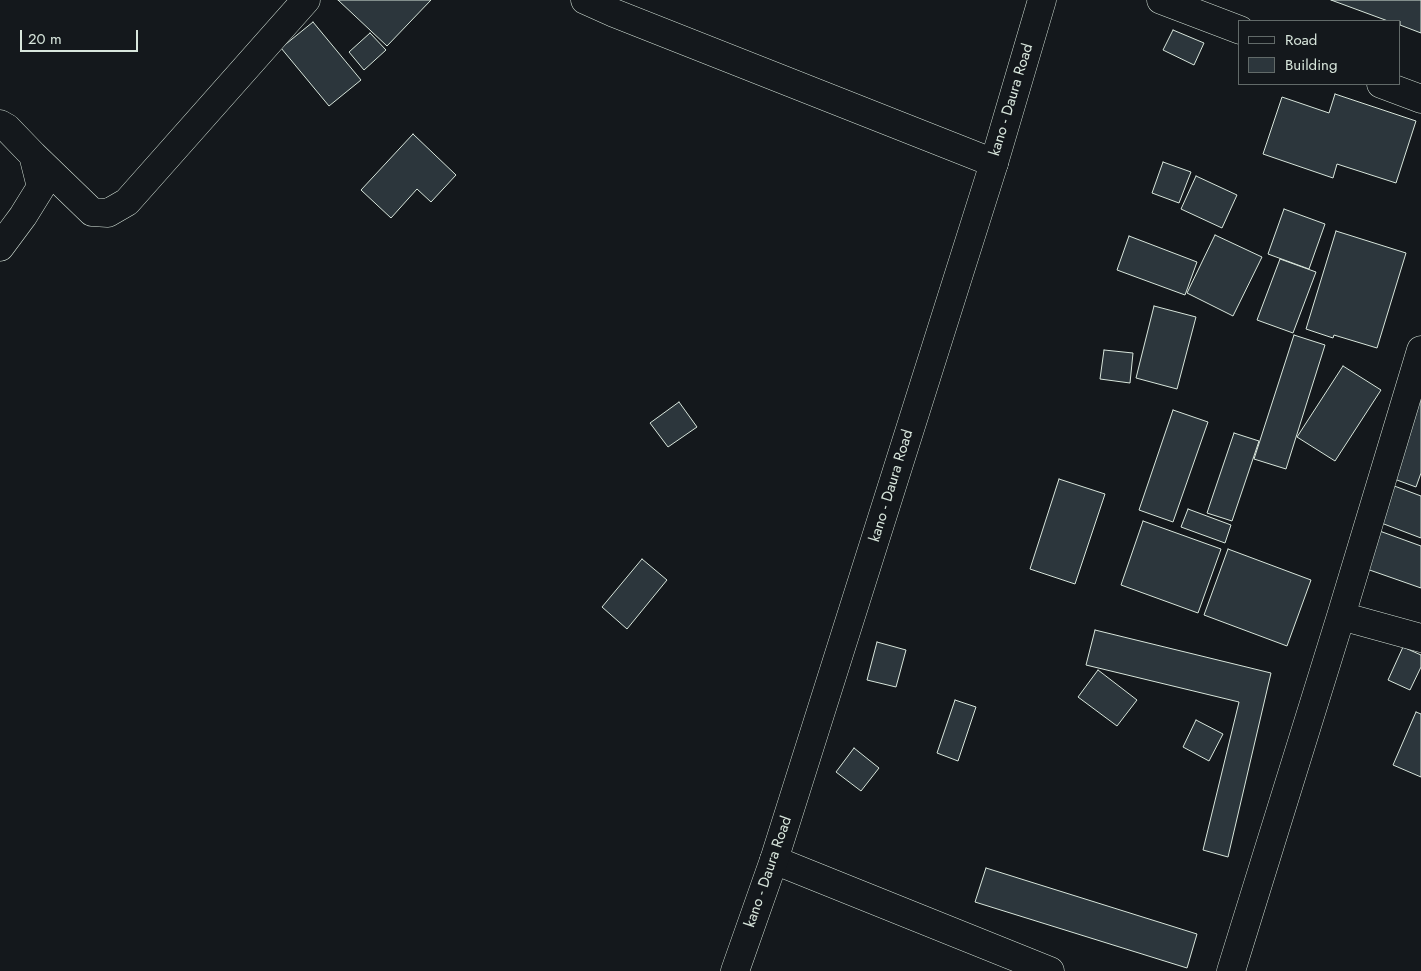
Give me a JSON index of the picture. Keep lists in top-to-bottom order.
{
  "streets": {
    "main road": ["kano - Daura Road"]
  },
  "legend": ["Road", "Building"],
  "scale_bar": "20 m"
}
